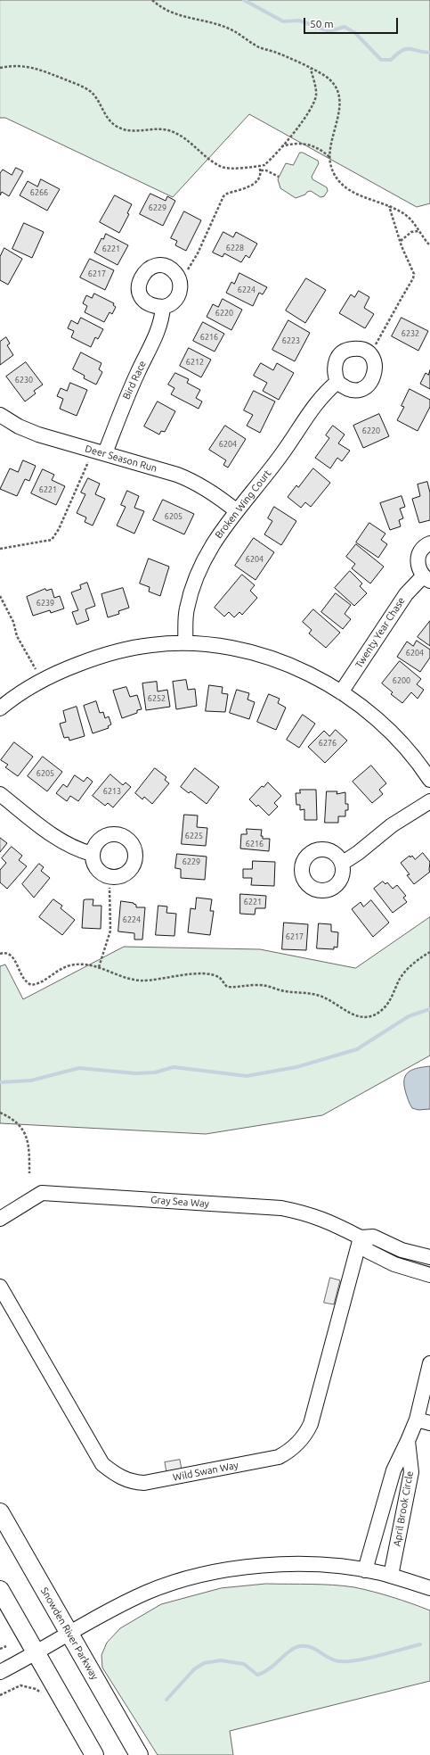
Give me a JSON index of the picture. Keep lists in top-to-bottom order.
{
  "streets": {
    "main road": ["Snowden River Parkway"],
    "street": [
      "Bird Race",
      "Deer Season Run",
      "Broken Wing Court",
      "Twenty Year Chase",
      "Gray Sea Way",
      "Wild Swan Way",
      "April Brook Circle"
    ]
  },
  "crossings": [
    ["Bird Race", "Deer Season Run"],
    ["Deer Season Run", "Broken Wing Court"],
    ["Gray Sea Way", "Wild Swan Way"]
  ],
  "house_numbers": [
    "6266",
    "6229",
    "6228",
    "6221",
    "6217",
    "6224",
    "6220",
    "6232",
    "6216",
    "6223",
    "6212",
    "6230",
    "6220",
    "6204",
    "6221",
    "6205",
    "6204",
    "6239",
    "6204",
    "6200",
    "6252",
    "6276",
    "6205",
    "6213",
    "6225",
    "6216",
    "6229",
    "6221",
    "6224",
    "6217"
  ],
  "scale_bar": "50 m"
}
